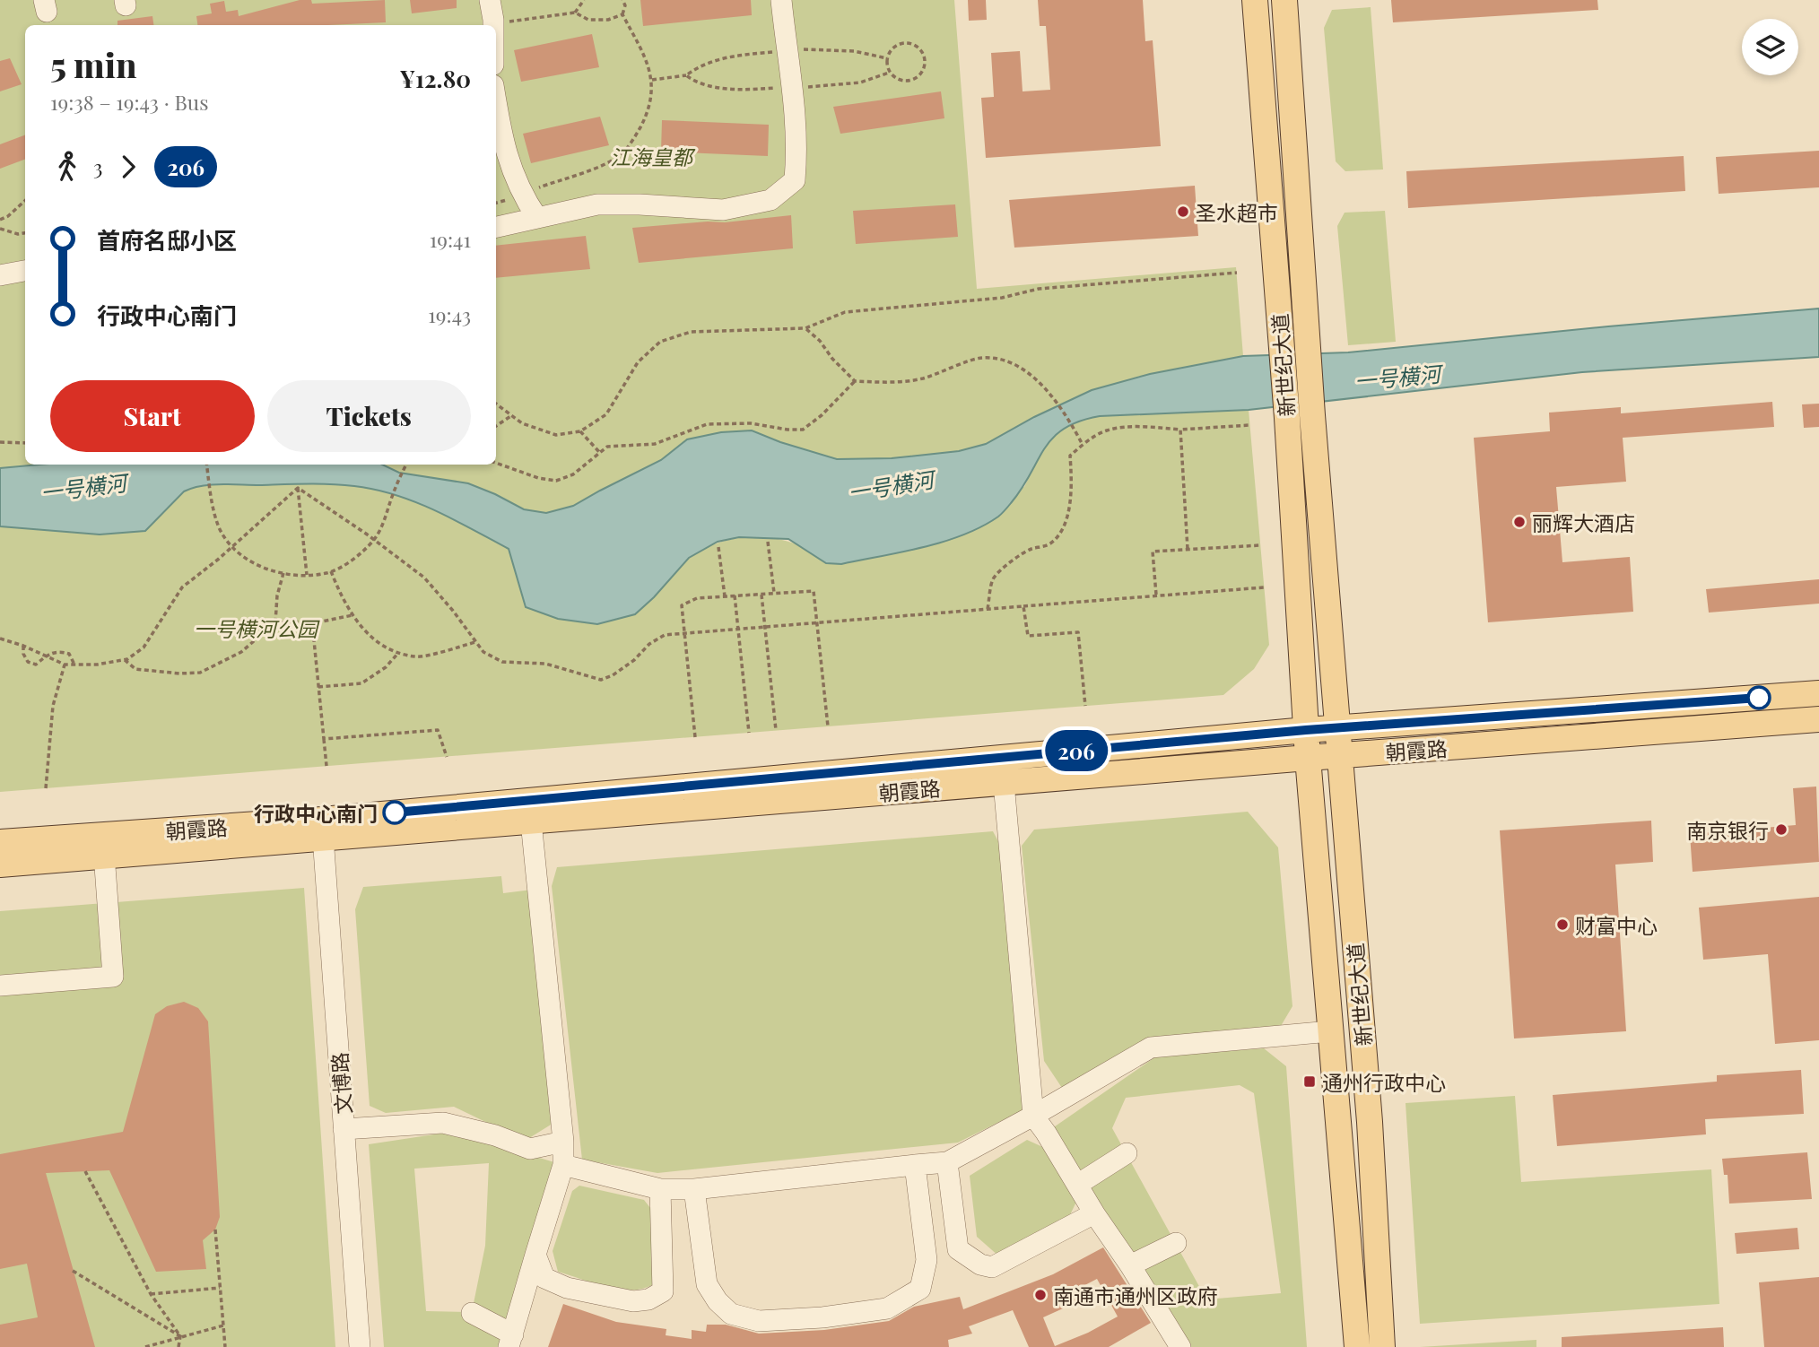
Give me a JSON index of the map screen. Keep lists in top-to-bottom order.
{
  "streets": {
    "main road": ["新世纪大道", "朝霞路"],
    "street": ["文博路"]
  },
  "crossings": [
    ["新世纪大道", "朝霞路"],
    ["朝霞路", "文博路"]
  ],
  "water": ["一号横河"],
  "parks": ["江海皇都", "一号横河公园"],
  "places": {
    "other": [
      "圣水超市",
      "丽辉大酒店",
      "行政中心南门",
      "南京银行",
      "财富中心",
      "南通市通州区政府"
    ],
    "transit": ["通州行政中心"]
  },
  "lines": ["bus line 206"],
  "page": {
    "on_map": "206",
    "heading": ["5 min", "19:38 – 19:43 · Bus", "¥12.80"],
    "legs": ["3", "206"],
    "list": [
      {
        "name": "首府名邸小区",
        "value": "19:41"
      },
      {
        "name": "行政中心南门",
        "value": "19:43"
      }
    ],
    "buttons": ["Start", "Tickets"]
  }
}
